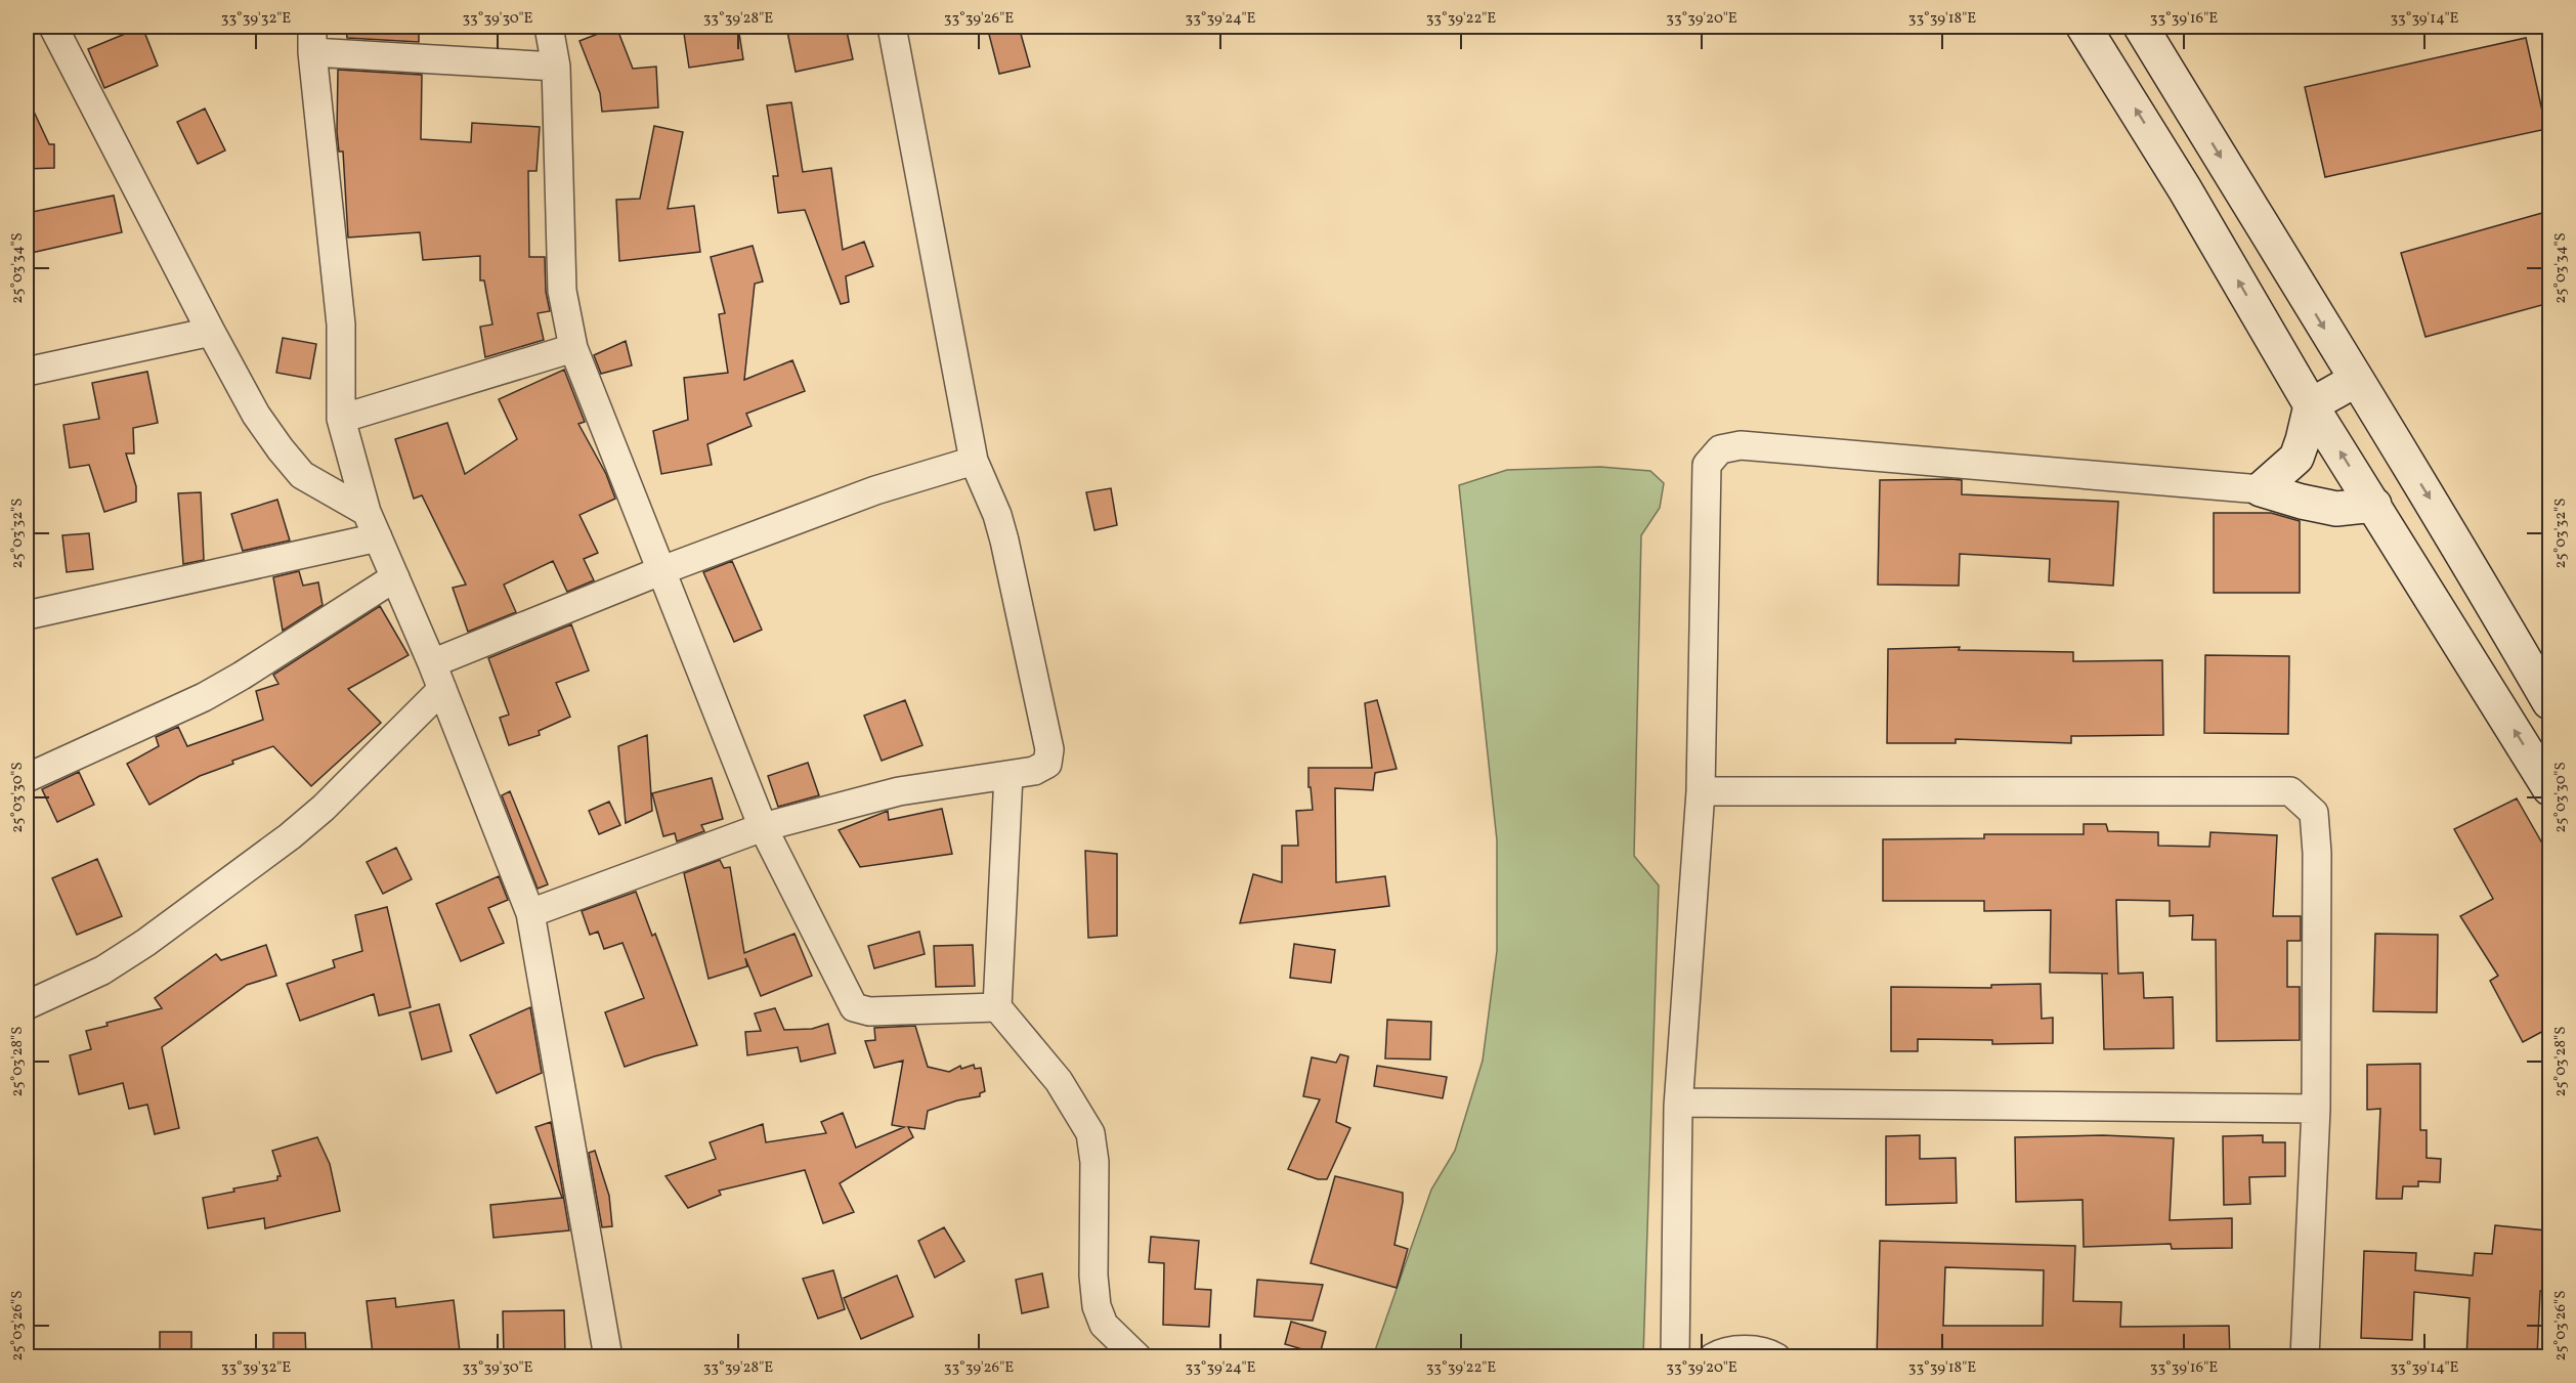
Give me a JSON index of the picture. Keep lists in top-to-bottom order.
{
  "coordinates": [
    "33°39'32\"E",
    "33°39'30\"E",
    "33°39'28\"E",
    "33°39'26\"E",
    "33°39'24\"E",
    "33°39'22\"E",
    "33°39'20\"E",
    "33°39'18\"E",
    "33°39'16\"E",
    "33°39'14\"E",
    "25°03'34\"S",
    "25°03'32\"S",
    "25°03'30\"S",
    "25°03'28\"S",
    "25°03'26\"S"
  ]
}
